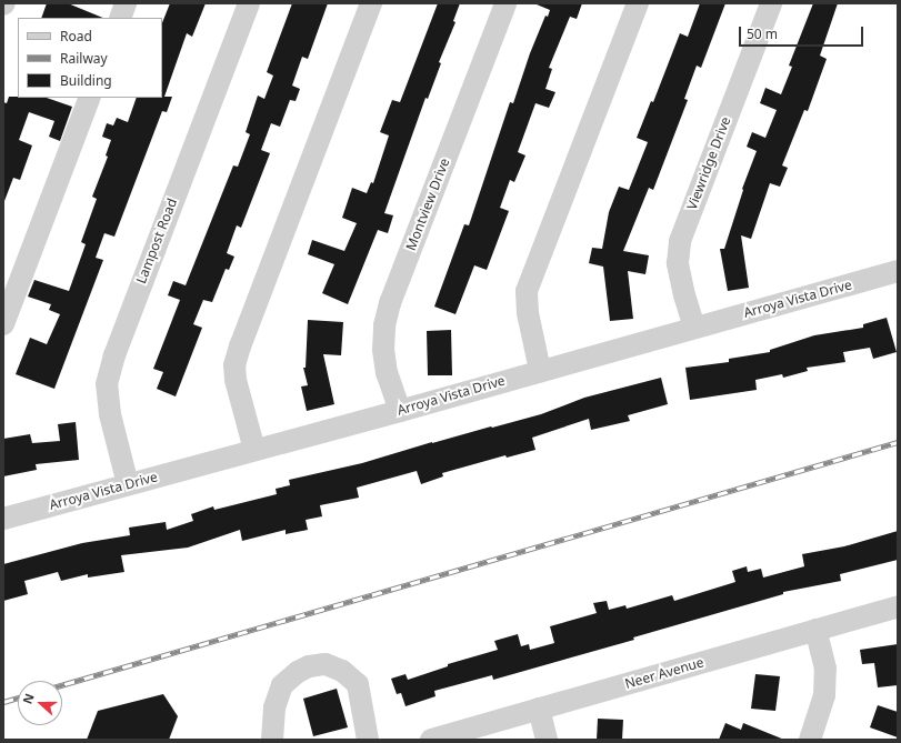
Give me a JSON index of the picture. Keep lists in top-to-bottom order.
{
  "streets": {
    "street": [
      "Viewridge Drive",
      "Montview Drive",
      "Lampost Road",
      "Arroya Vista Drive",
      "Neer Avenue"
    ]
  },
  "crossings": [
    ["Viewridge Drive", "Arroya Vista Drive"],
    ["Montview Drive", "Arroya Vista Drive"],
    ["Lampost Road", "Arroya Vista Drive"]
  ],
  "legend": ["Road", "Railway", "Building"],
  "scale_bar": "50 m",
  "north": "left"
}
